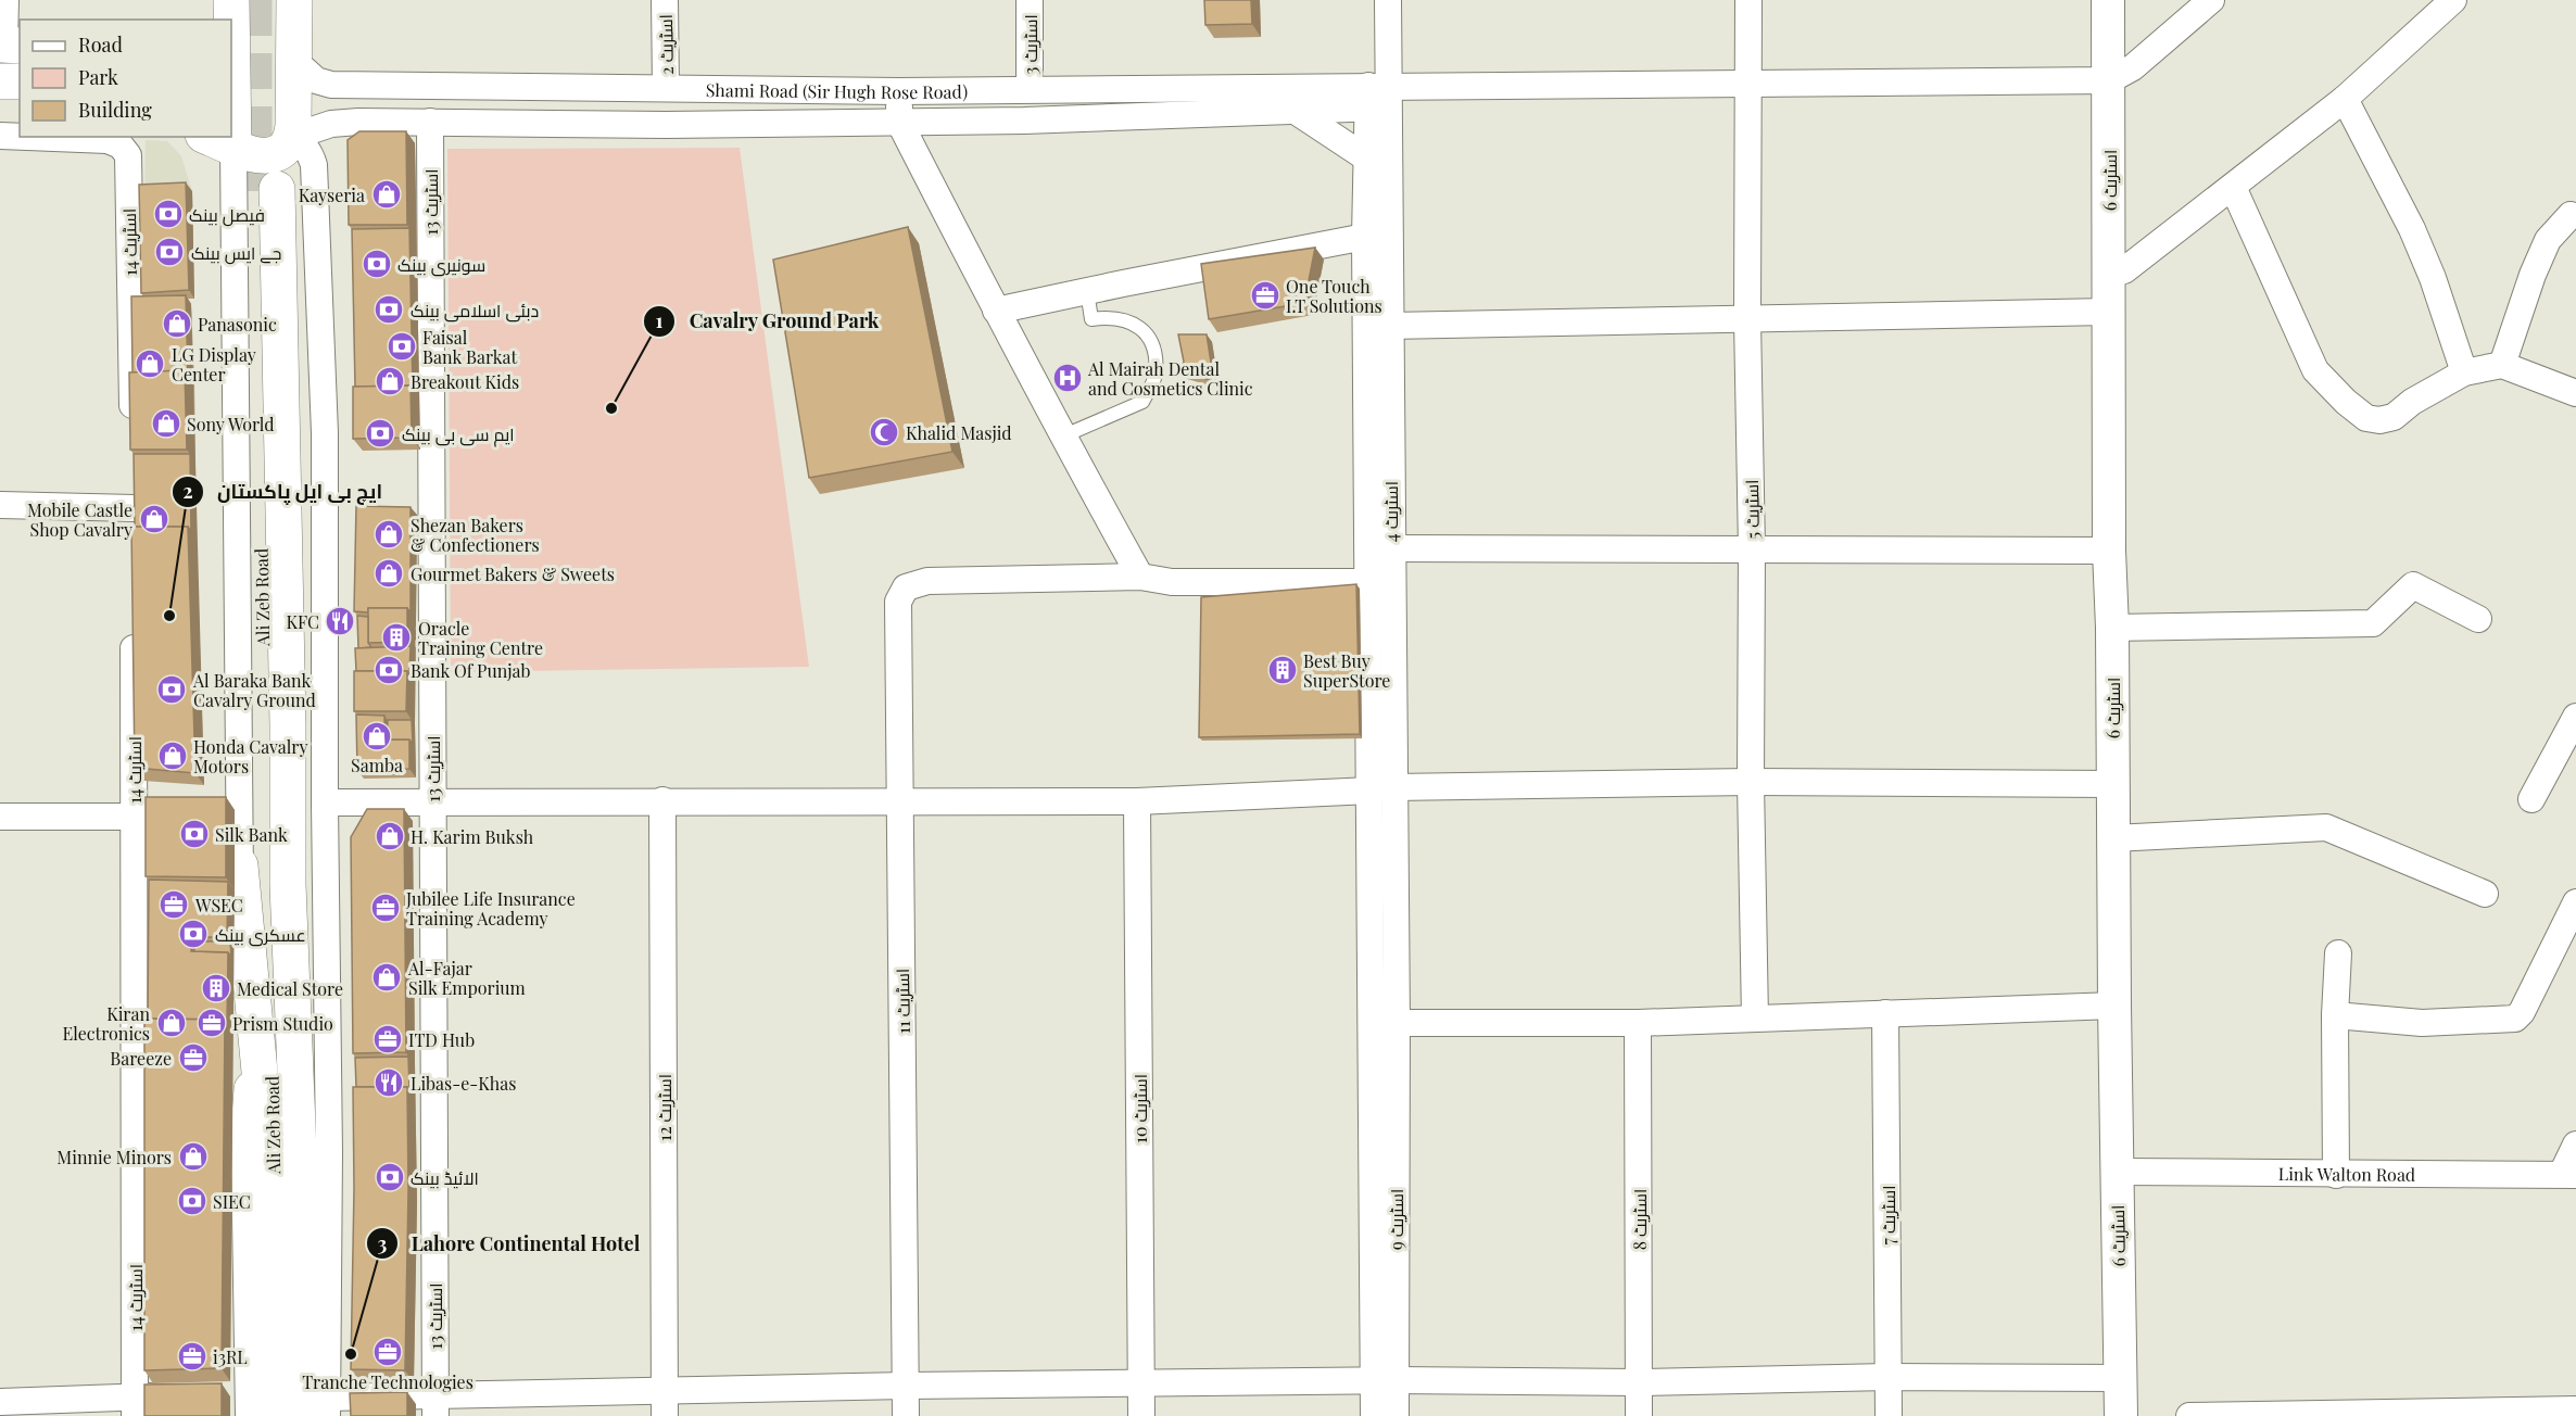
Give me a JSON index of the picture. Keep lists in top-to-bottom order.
{
  "streets": {
    "main road": ["Ali Zeb Road"],
    "street": [
      "اسٹریٹ 2",
      "اسٹریٹ 3",
      "Shami Road (Sir Hugh Rose Road)",
      "اسٹریٹ 6",
      "اسٹریٹ 13",
      "اسٹریٹ 14",
      "اسٹریٹ 5",
      "اسٹریٹ 4",
      "اسٹریٹ 11",
      "اسٹریٹ 12",
      "اسٹریٹ 10",
      "Link Walton Road",
      "اسٹریٹ 7",
      "اسٹریٹ 9",
      "اسٹریٹ 8"
    ]
  },
  "crossings": [
    ["اسٹریٹ 2", "Shami Road (Sir Hugh Rose Road)"],
    ["اسٹریٹ 3", "Shami Road (Sir Hugh Rose Road)"],
    ["Shami Road (Sir Hugh Rose Road)", "اسٹریٹ 13"],
    ["Shami Road (Sir Hugh Rose Road)", "اسٹریٹ 4"],
    ["اسٹریٹ 6", "Link Walton Road"]
  ],
  "places": {
    "shop": [
      "Kayseria",
      "Panasonic",
      "LG Display Center",
      "Breakout Kids",
      "Sony World",
      "Mobile Castle Shop Cavalry",
      "Shezan Bakers & Confectioners",
      "Gourmet Bakers & Sweets",
      "Samba",
      "Honda Cavalry Motors",
      "H. Karim Buksh",
      "Al-Fajar Silk Emporium",
      "Kiran Electronics",
      "Minnie Minors"
    ],
    "bank": [
      "فیصل بینک",
      "جے ایس بینک",
      "سونیری بینک",
      "دبئی اسلامی بینک",
      "Faisal Bank Barkat",
      "ایم سی بی بینک",
      "Bank Of Punjab",
      "Al Baraka Bank Cavalry Ground",
      "Silk Bank",
      "عسکری بینک",
      "الائیڈ بینک",
      "SIEC"
    ],
    "office": [
      "One Touch I.T Solutions",
      "WSEC",
      "Jubilee Life Insurance Training Academy",
      "Prism Studio",
      "ITD Hub",
      "Bareeze",
      "Tranche Technologies",
      "i3RL"
    ],
    "hospital": ["Al Mairah Dental and Cosmetics Clinic"],
    "other": ["Cavalry Ground Park", "ایچ بی ایل پاکستان", "Lahore Continental Hotel"],
    "mosque": ["Khalid Masjid"],
    "restaurant": ["KFC", "Libas-e-Khas"],
    "building": ["Oracle Training Centre", "Best Buy SuperStore", "Medical Store"]
  },
  "legend": ["Road", "Park", "Building"]
}
